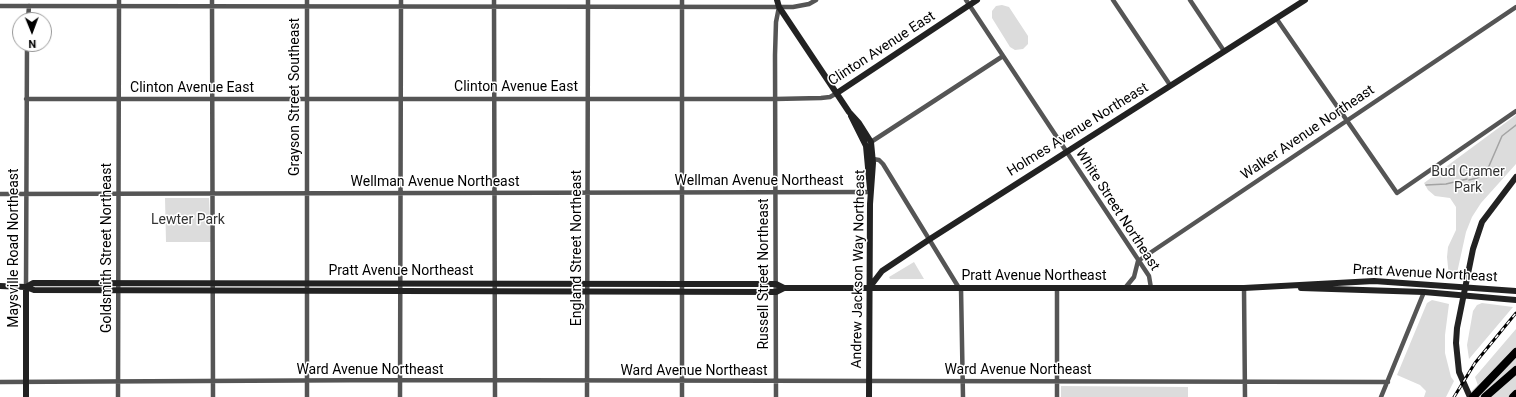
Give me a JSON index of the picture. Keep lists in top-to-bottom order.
{
  "streets": {
    "street": [
      "Clinton Avenue East",
      "Grayson Street Southeast",
      "Holmes Avenue Northeast",
      "Walker Avenue Northeast",
      "Wellman Avenue Northeast",
      "White Street Northeast",
      "Maysville Road Northeast",
      "Goldsmith Street Northeast",
      "England Street Northeast",
      "Andrew Jackson Way Northeast",
      "Pratt Avenue Northeast",
      "Russell Street Northeast",
      "Ward Avenue Northeast"
    ]
  },
  "crossings": [
    ["Clinton Avenue East", "Grayson Street Southeast"],
    ["Clinton Avenue East", "White Street Northeast"],
    ["Clinton Avenue East", "Maysville Road Northeast"],
    ["Clinton Avenue East", "Goldsmith Street Northeast"],
    ["Clinton Avenue East", "England Street Northeast"],
    ["Clinton Avenue East", "Russell Street Northeast"],
    ["Grayson Street Southeast", "Wellman Avenue Northeast"],
    ["Grayson Street Southeast", "Pratt Avenue Northeast"],
    ["Grayson Street Southeast", "Ward Avenue Northeast"],
    ["Holmes Avenue Northeast", "White Street Northeast"],
    ["Holmes Avenue Northeast", "Andrew Jackson Way Northeast"],
    ["Holmes Avenue Northeast", "Pratt Avenue Northeast"],
    ["Walker Avenue Northeast", "White Street Northeast"],
    ["Wellman Avenue Northeast", "Maysville Road Northeast"],
    ["Wellman Avenue Northeast", "Goldsmith Street Northeast"],
    ["Wellman Avenue Northeast", "England Street Northeast"],
    ["Wellman Avenue Northeast", "Andrew Jackson Way Northeast"],
    ["Wellman Avenue Northeast", "Russell Street Northeast"],
    ["White Street Northeast", "Pratt Avenue Northeast"],
    ["Maysville Road Northeast", "Pratt Avenue Northeast"],
    ["Maysville Road Northeast", "Ward Avenue Northeast"],
    ["Goldsmith Street Northeast", "Pratt Avenue Northeast"],
    ["Goldsmith Street Northeast", "Ward Avenue Northeast"],
    ["England Street Northeast", "Pratt Avenue Northeast"],
    ["England Street Northeast", "Ward Avenue Northeast"],
    ["Andrew Jackson Way Northeast", "Pratt Avenue Northeast"],
    ["Andrew Jackson Way Northeast", "Ward Avenue Northeast"],
    ["Pratt Avenue Northeast", "Russell Street Northeast"],
    ["Russell Street Northeast", "Ward Avenue Northeast"]
  ],
  "parks": ["Bud Cramer Park", "Lewter Park"],
  "north": "bottom"
}
